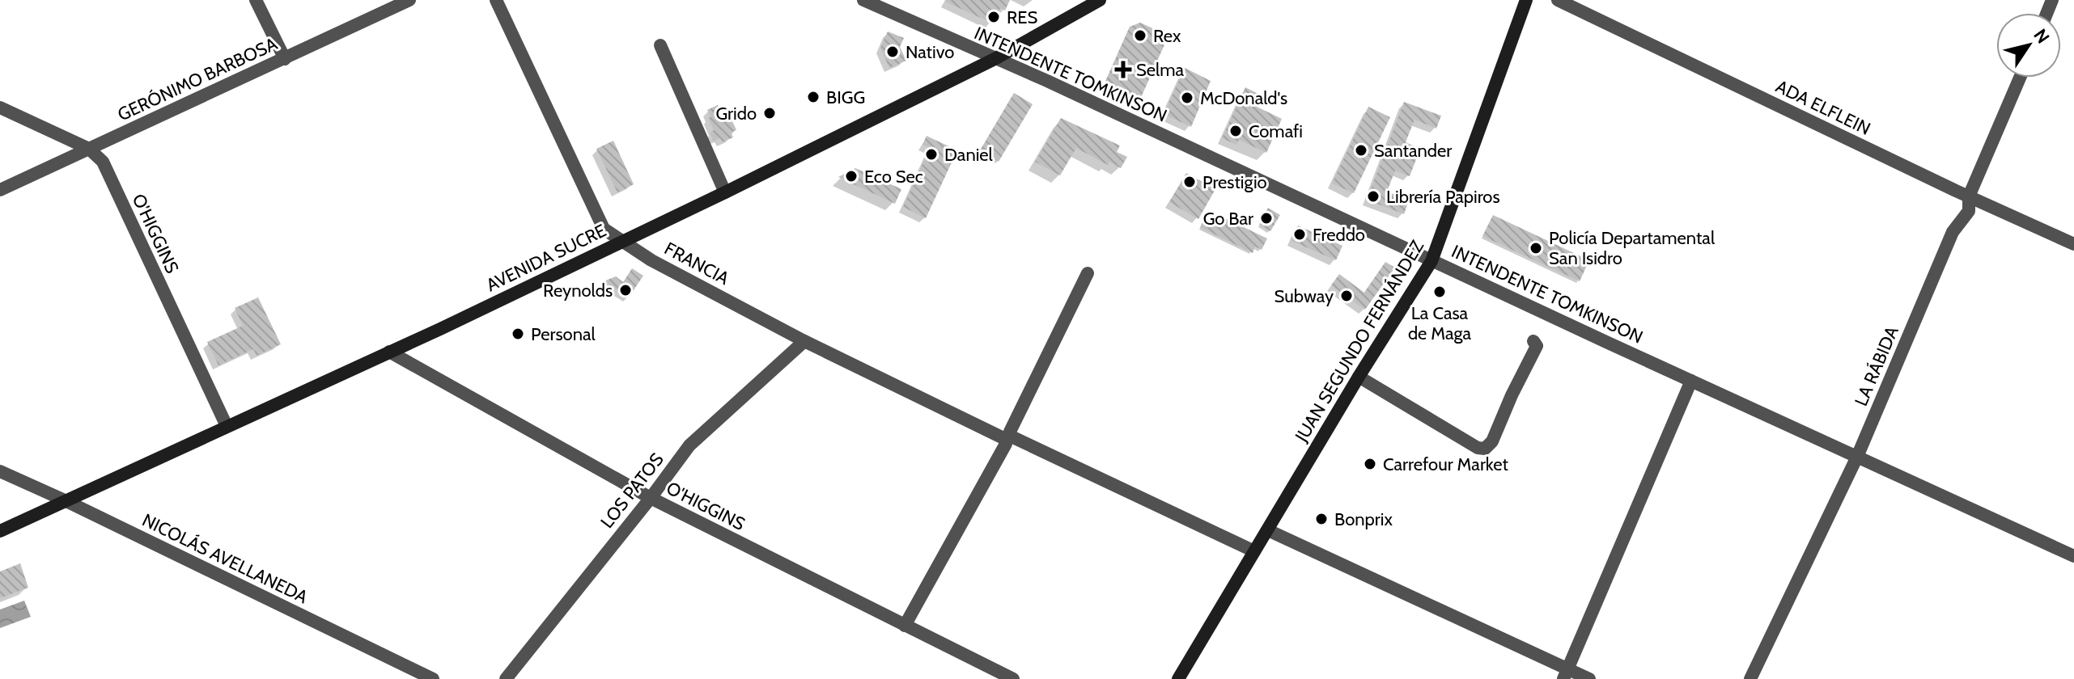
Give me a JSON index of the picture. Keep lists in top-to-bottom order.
{
  "streets": {
    "main road": ["AVENIDA SUCRE", "JUAN SEGUNDO FERNÁNDEZ"],
    "street": [
      "INTENDENTE TOMKINSON",
      "GERÓNIMO BARBOSA",
      "ADA ELFLEIN",
      "O'HIGGINS",
      "FRANCIA",
      "LA RÁBIDA",
      "LOS PATOS",
      "NICOLÁS AVELLANEDA"
    ]
  },
  "crossings": [
    ["INTENDENTE TOMKINSON", "AVENIDA SUCRE"],
    ["INTENDENTE TOMKINSON", "JUAN SEGUNDO FERNÁNDEZ"],
    ["INTENDENTE TOMKINSON", "LA RÁBIDA"],
    ["GERÓNIMO BARBOSA", "O'HIGGINS"],
    ["ADA ELFLEIN", "LA RÁBIDA"],
    ["O'HIGGINS", "AVENIDA SUCRE"],
    ["O'HIGGINS", "LOS PATOS"],
    ["AVENIDA SUCRE", "FRANCIA"],
    ["AVENIDA SUCRE", "NICOLÁS AVELLANEDA"],
    ["FRANCIA", "JUAN SEGUNDO FERNÁNDEZ"],
    ["FRANCIA", "LOS PATOS"]
  ],
  "places": {
    "other": [
      "RES",
      "Rex",
      "Nativo",
      "BIGG",
      "McDonald's",
      "Grido",
      "Comafi",
      "Santander",
      "Daniel",
      "Eco Sec",
      "Prestigio",
      "Librería Papiros",
      "Go Bar",
      "Freddo",
      "Policía Departamental San Isidro",
      "Reynolds",
      "La Casa de Maga",
      "Subway",
      "Personal",
      "Carrefour Market",
      "Bonprix"
    ],
    "health": ["Selma"]
  },
  "north": "top right"
}
